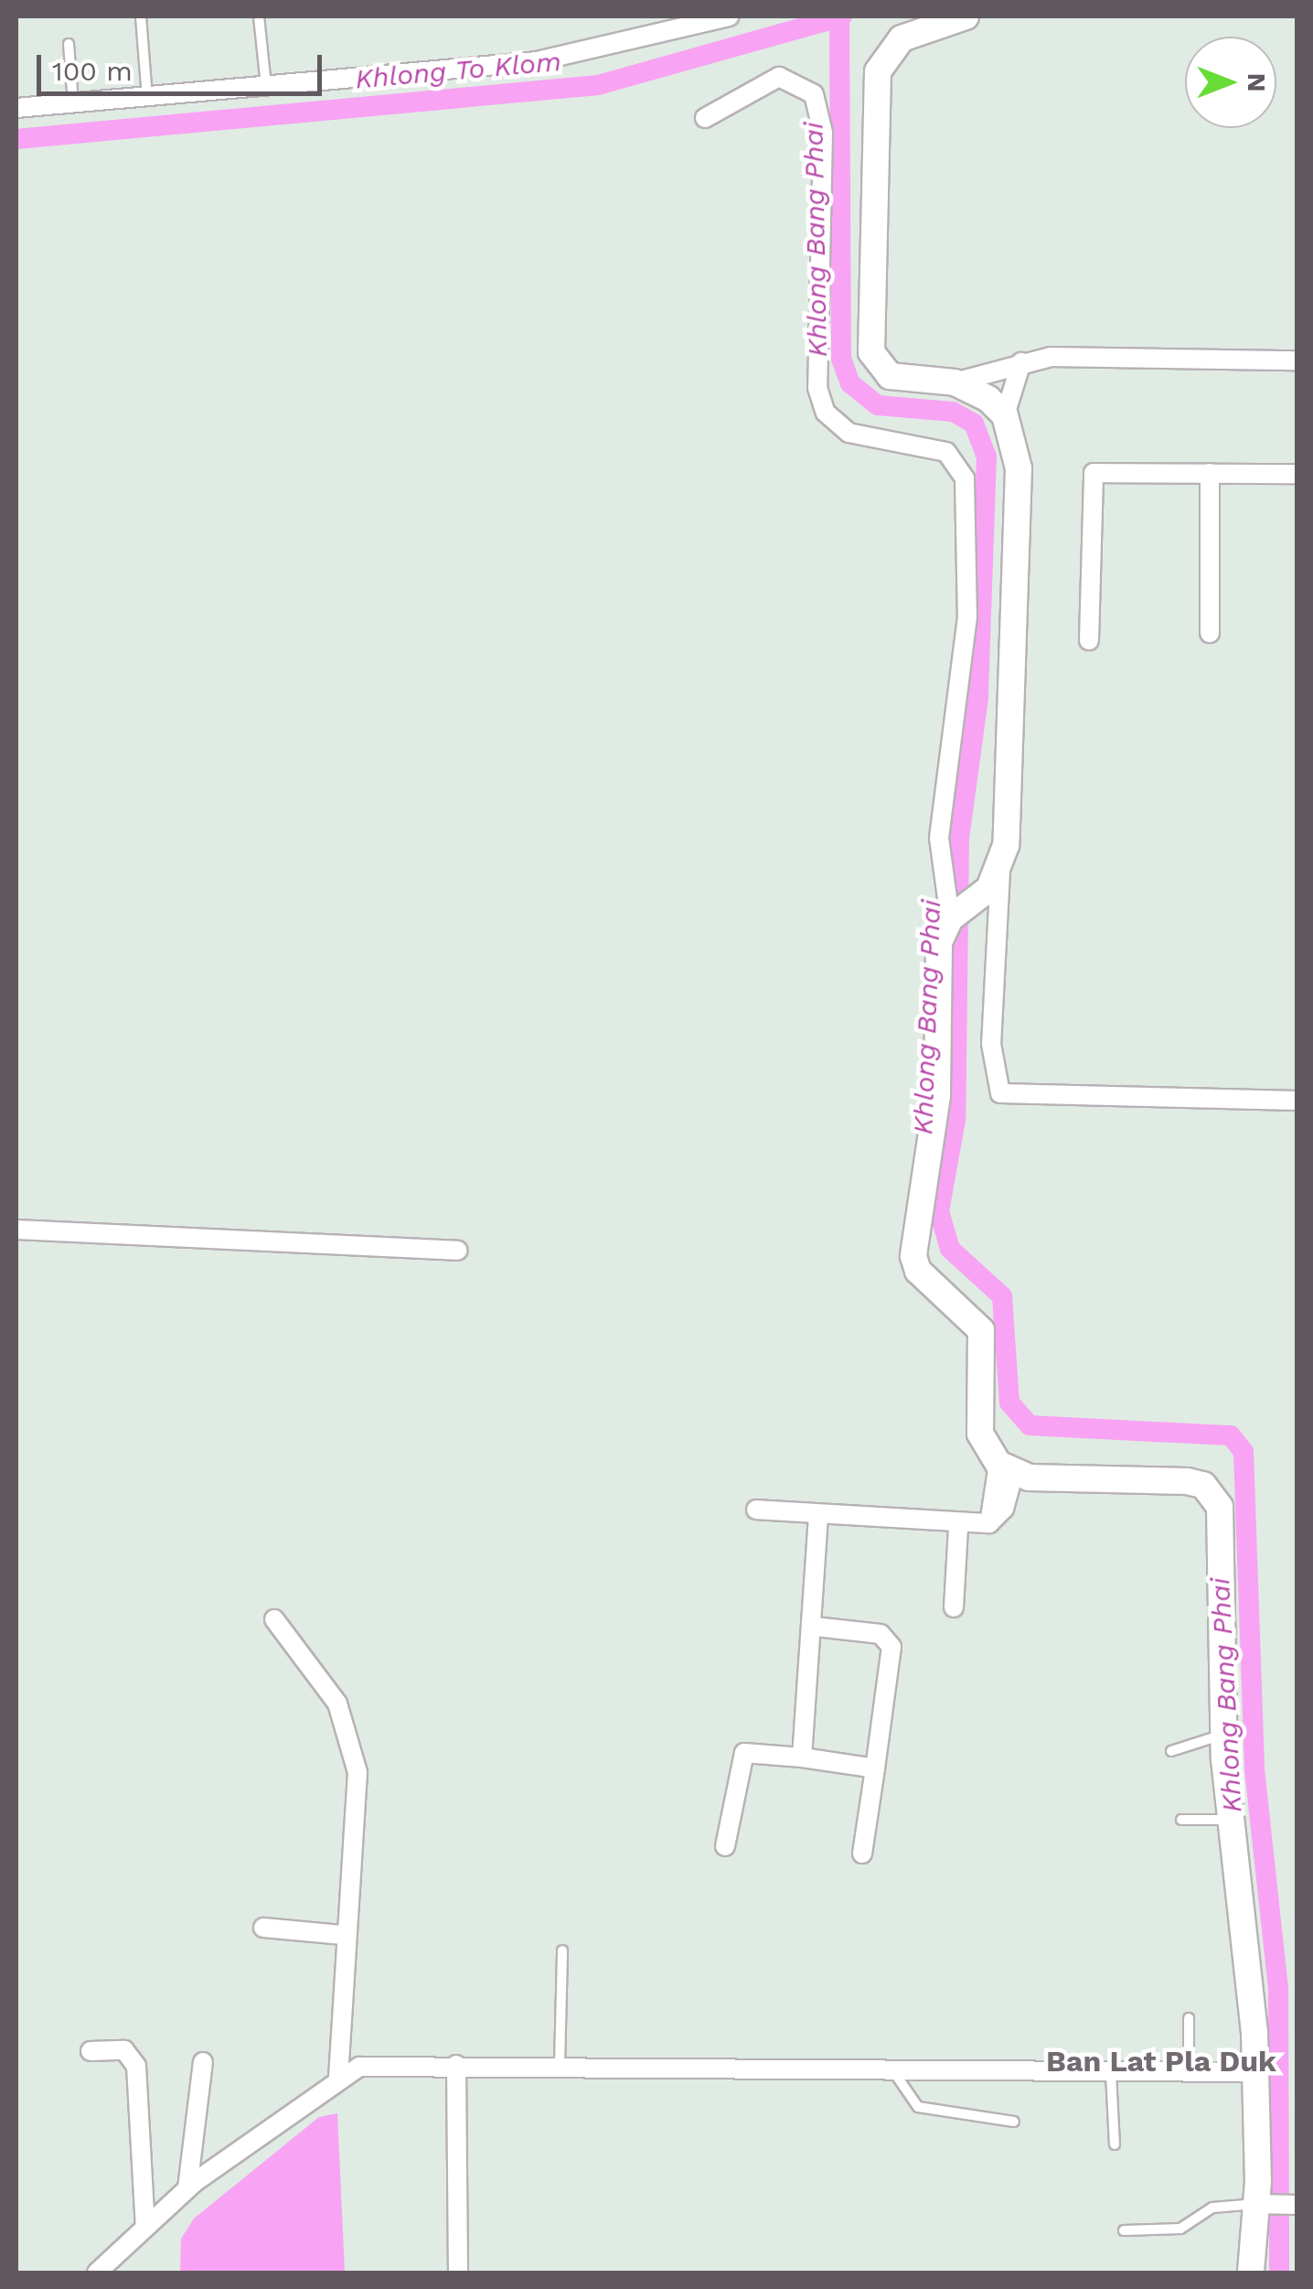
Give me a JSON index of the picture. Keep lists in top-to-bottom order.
{
  "districts": ["Ban Lat Pla Duk"],
  "water": ["Khlong To Klom", "Khlong Bang Phai"],
  "scale_bar": "100 m",
  "north": "right"
}
